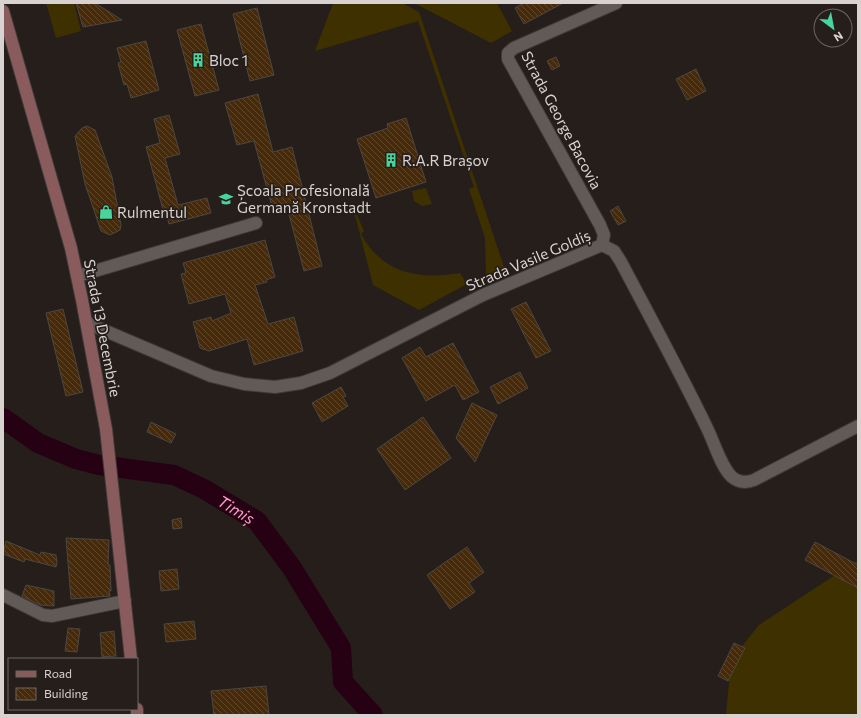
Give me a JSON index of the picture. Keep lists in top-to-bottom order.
{
  "streets": {
    "main road": ["Strada 13 Decembrie"],
    "street": ["Strada George Bacovia", "Strada Vasile Goldiș"]
  },
  "crossings": [
    ["Strada George Bacovia", "Strada Vasile Goldiș"],
    ["Strada Vasile Goldiș", "Strada 13 Decembrie"]
  ],
  "water": ["Timiș"],
  "places": {
    "building": ["Bloc 1", "R.A.R Brașov"],
    "school or university": ["Școala Profesională Germană Kronstadt"],
    "shop": ["Rulmentul"]
  },
  "legend": ["Road", "Building"],
  "north": "bottom right"
}
